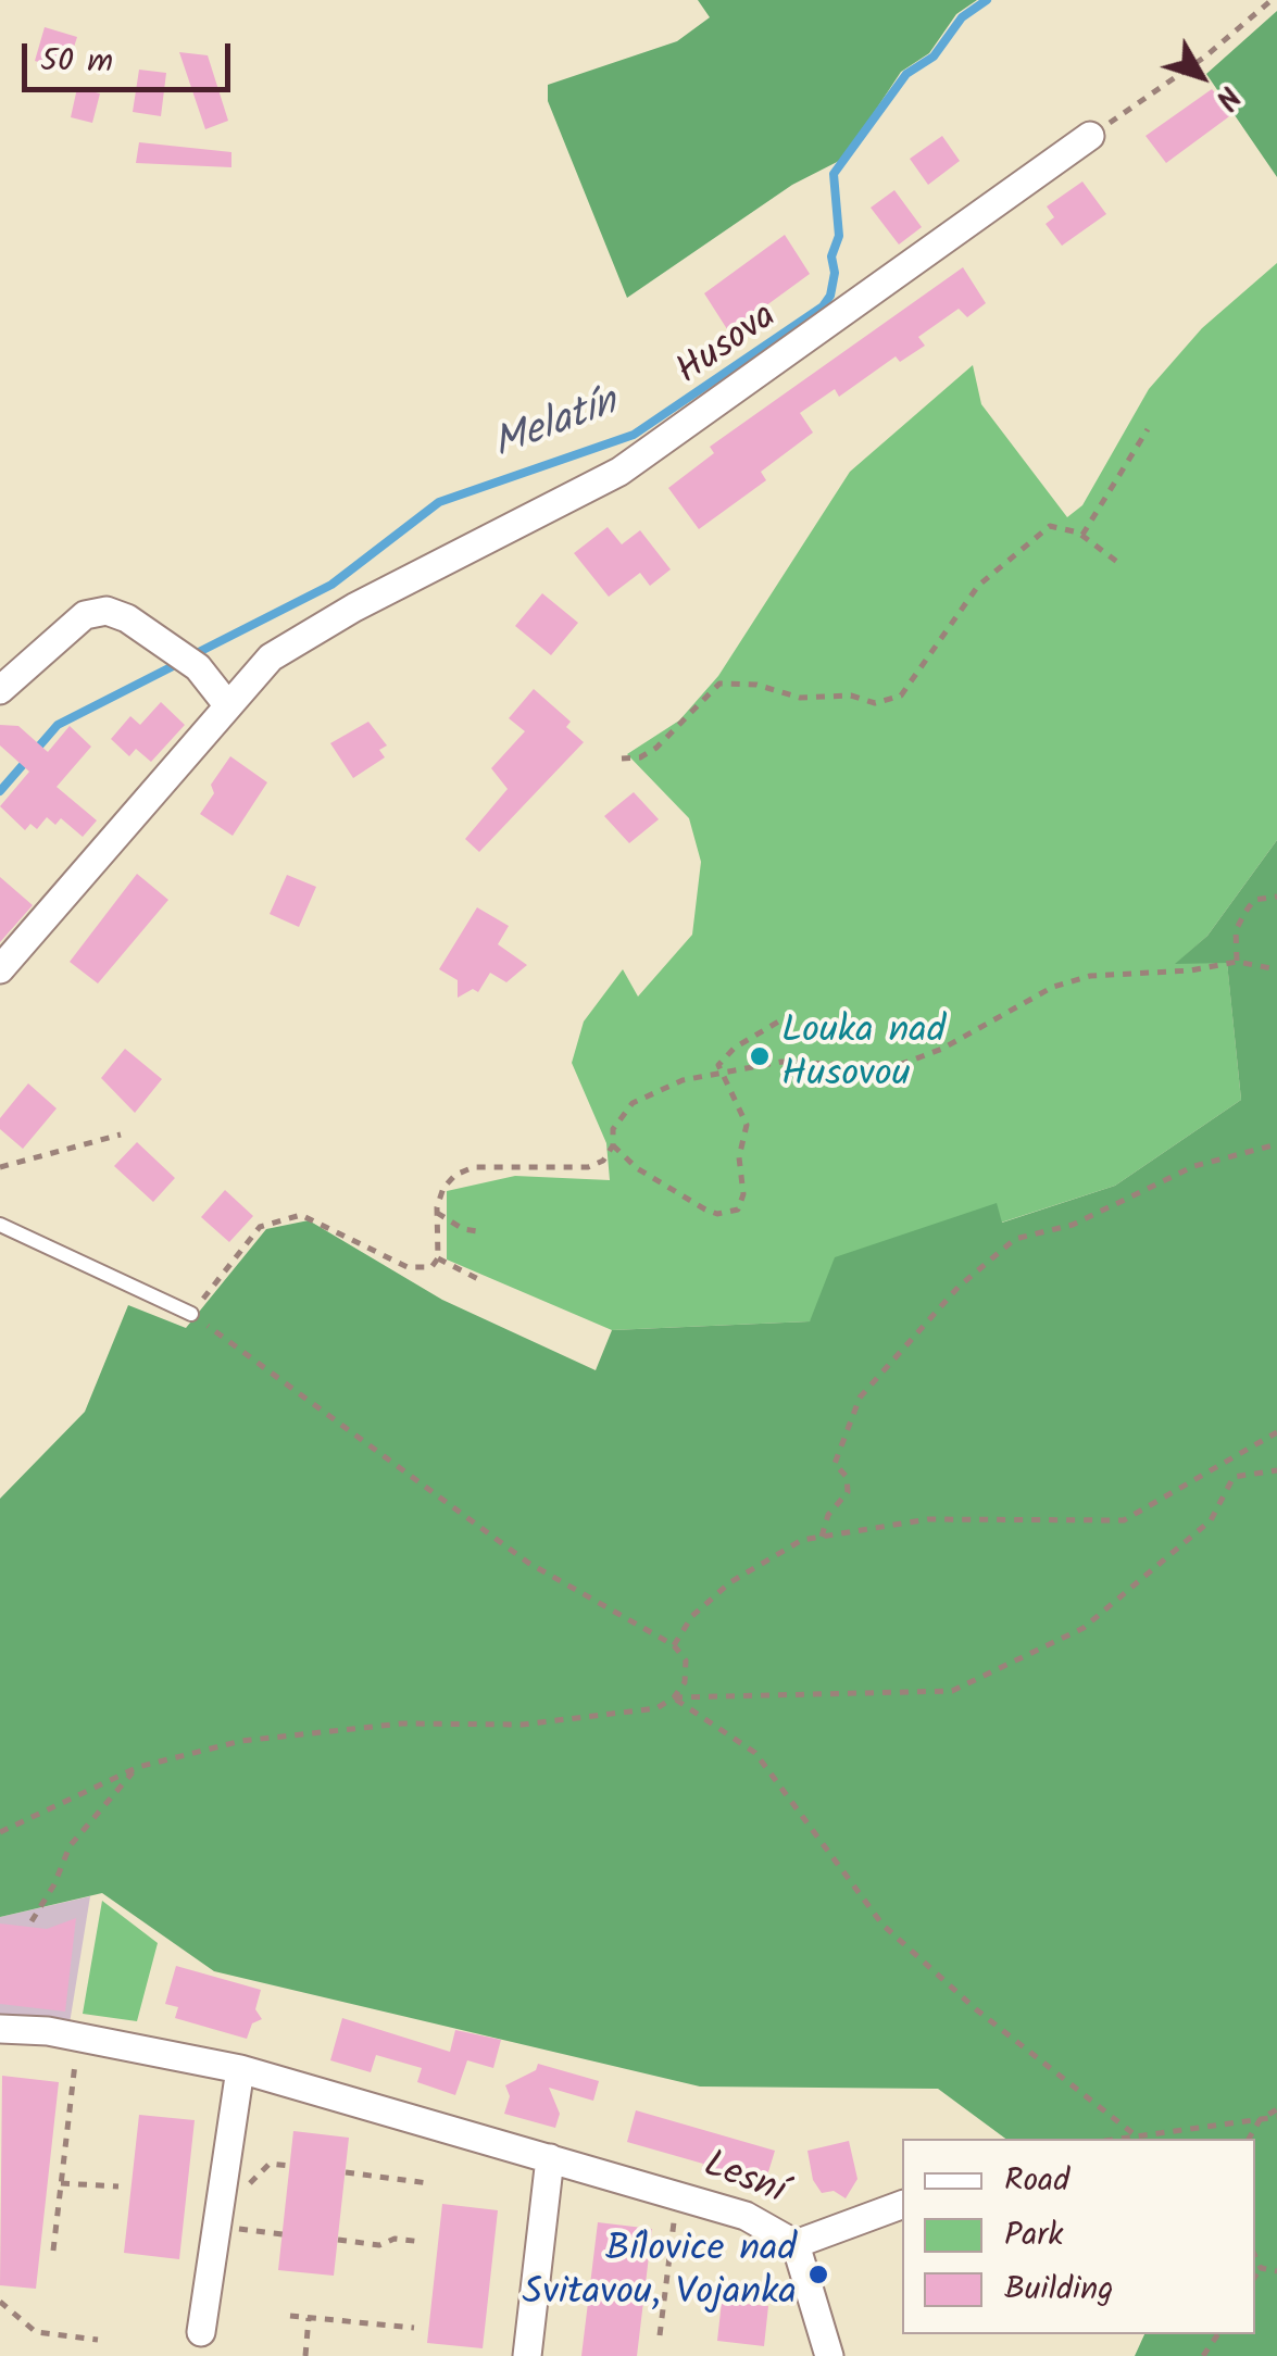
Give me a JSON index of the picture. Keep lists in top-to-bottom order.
{
  "streets": {
    "street": ["Husova", "Lesní"]
  },
  "water": ["Melatín"],
  "places": ["Louka nad Husovou", "Bílovice nad Svitavou, Vojanka"],
  "legend": ["Road", "Park", "Building"],
  "scale_bar": "50 m",
  "north": "bottom right"
}
